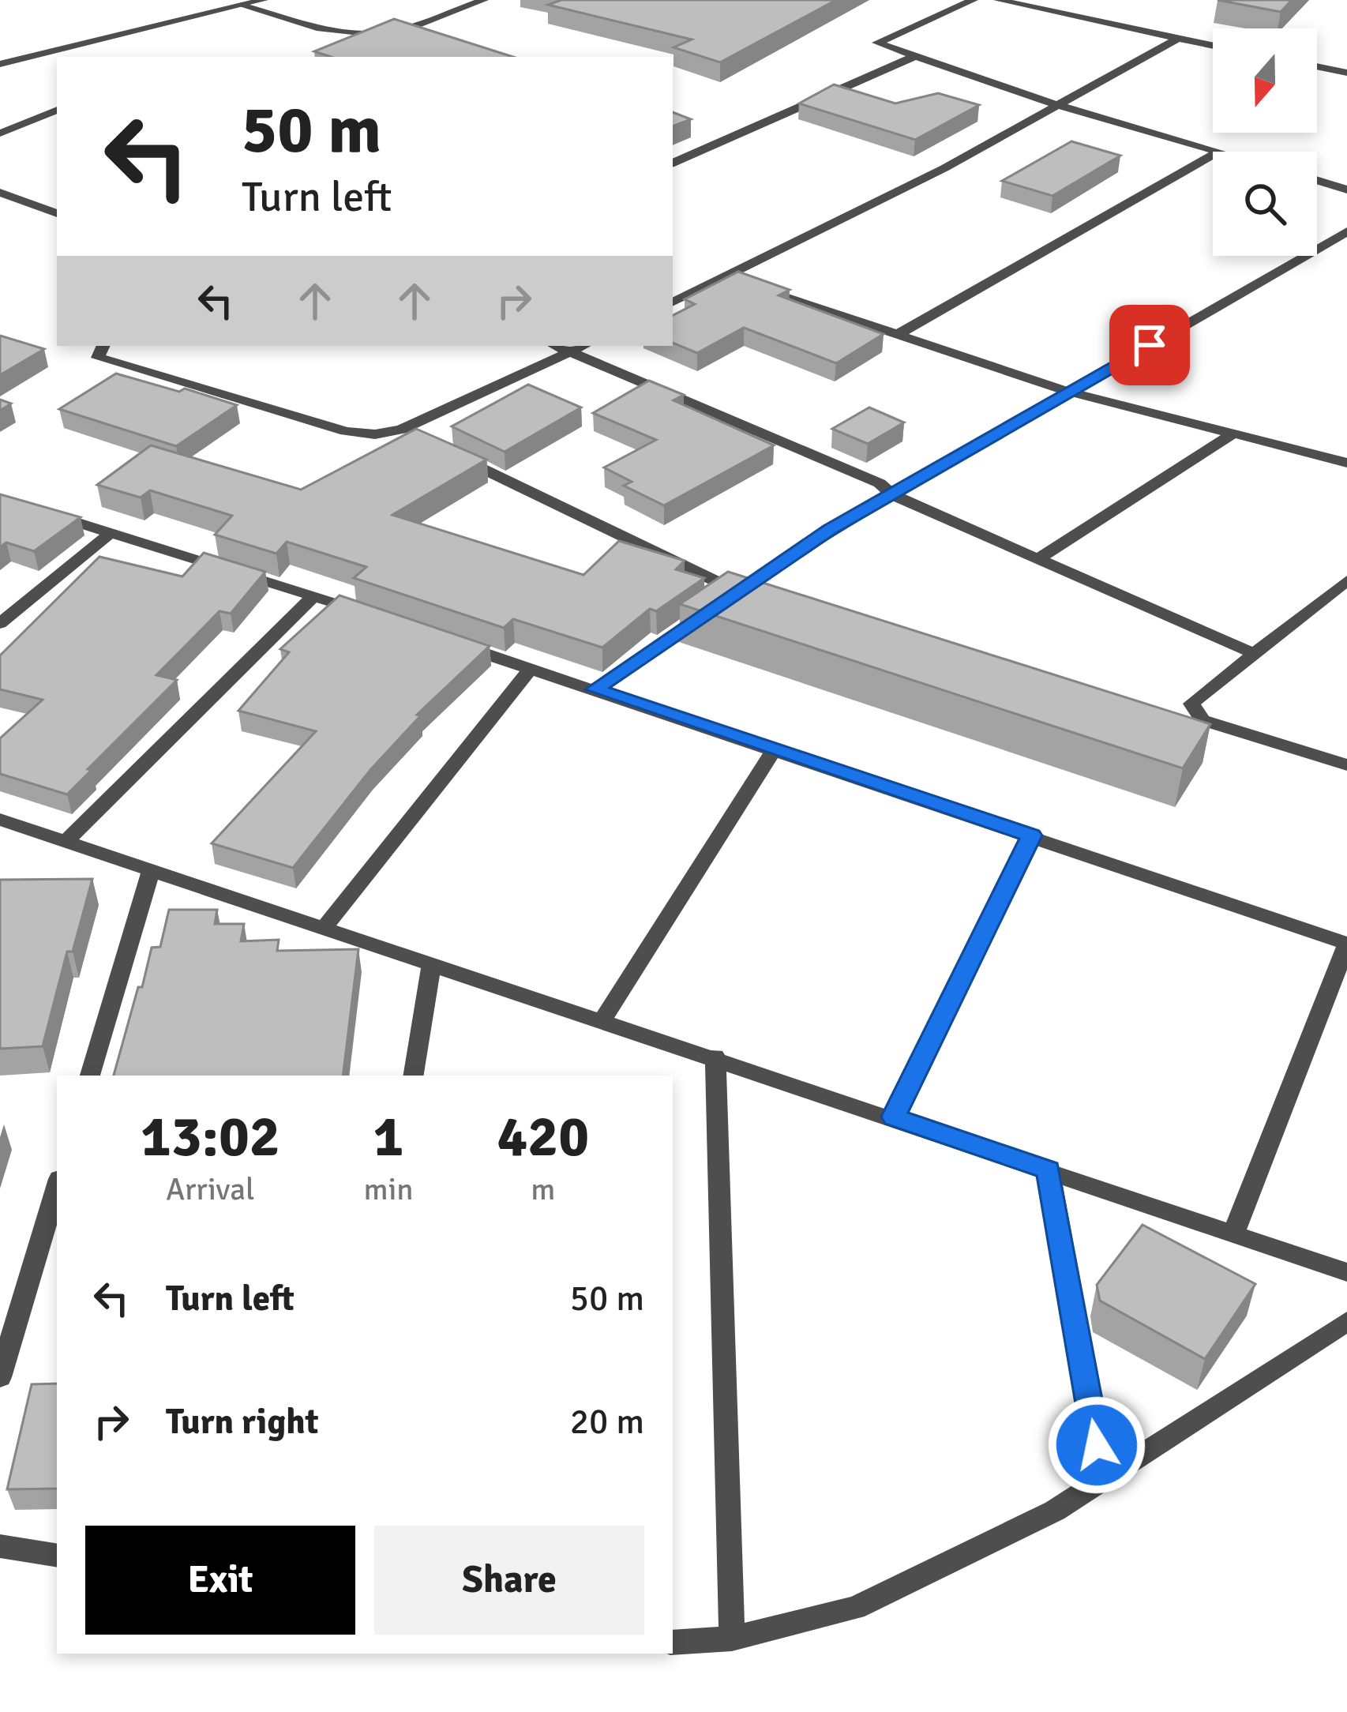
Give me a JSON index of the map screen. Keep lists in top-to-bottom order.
{
  "north": "bottom",
  "page": {
    "turn": ["50 m", "Turn left"],
    "eta": [
      "13:02",
      "Arrival",
      "1",
      "min",
      "420",
      "m"
    ],
    "list": [
      {
        "name": "Turn left",
        "value": "50 m"
      },
      {
        "name": "Turn right",
        "value": "20 m"
      }
    ],
    "buttons": ["Exit", "Share"]
  }
}
